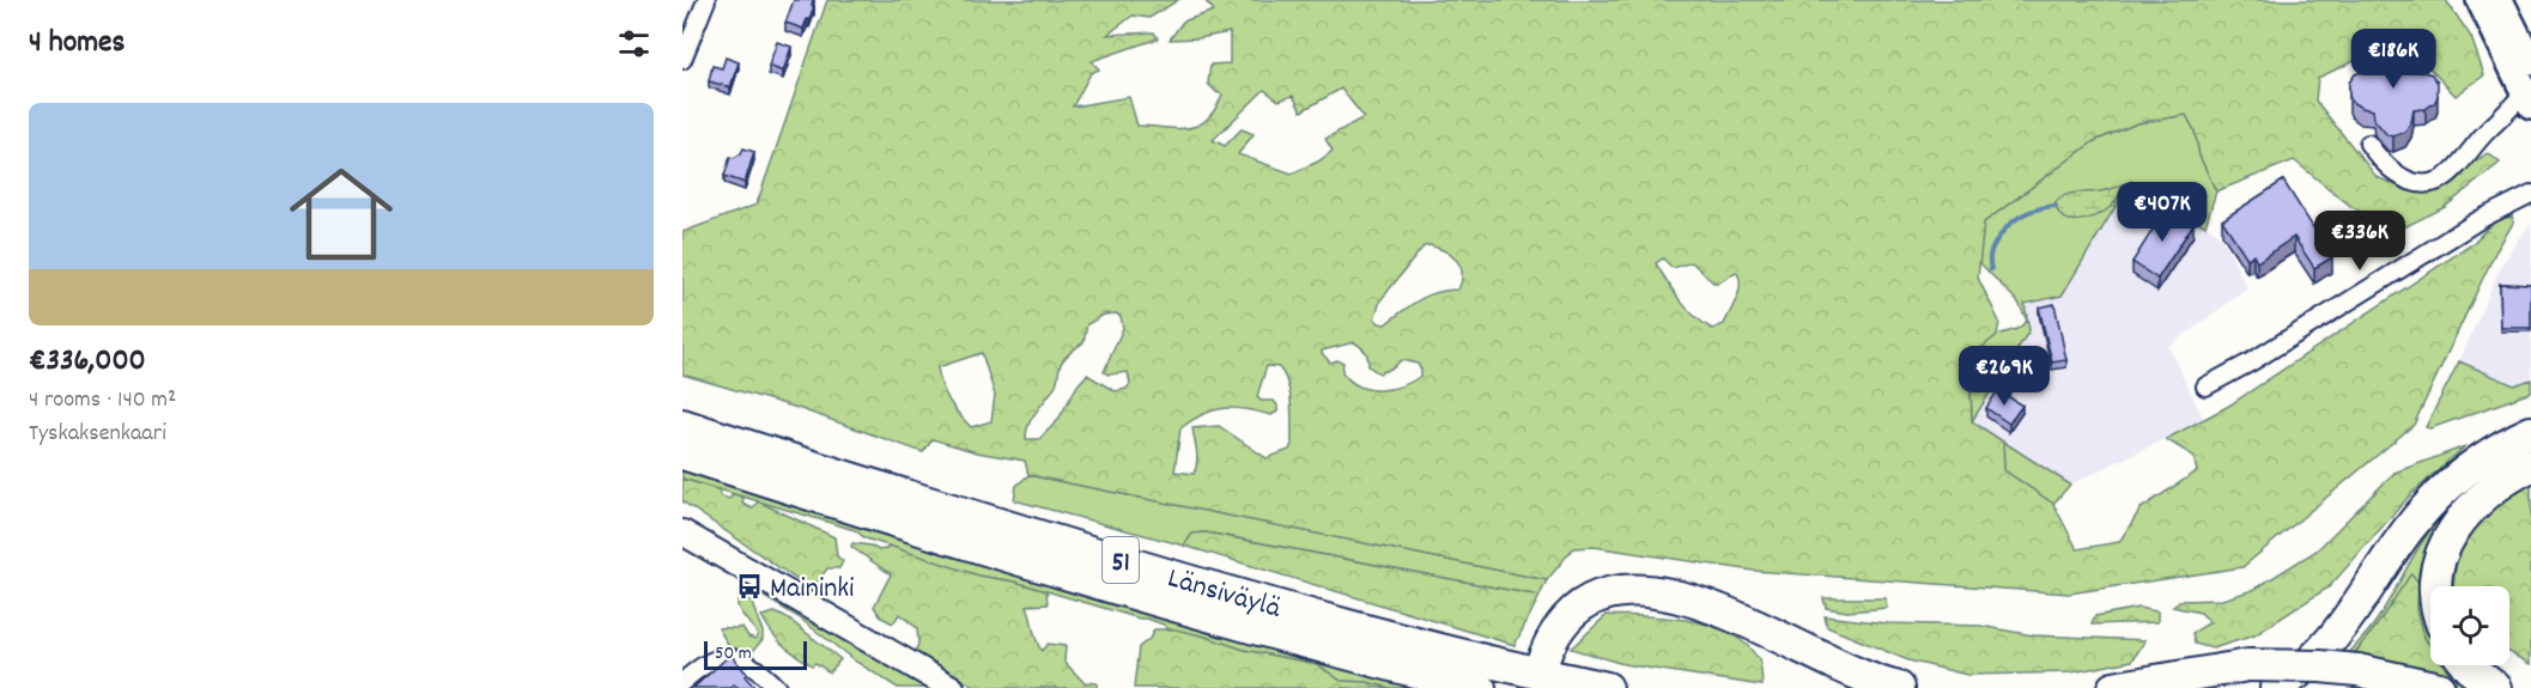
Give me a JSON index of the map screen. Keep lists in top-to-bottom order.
{
  "streets": {
    "highway": ["51", "Länsiväylä"]
  },
  "places": {
    "bus stop": ["Maininki"]
  },
  "scale_bar": "50 m",
  "page": {
    "heading": "4 homes",
    "price": [
      "€186K",
      "€407K",
      "€336K",
      "€269K"
    ],
    "list": [
      {
        "name": "€336,000",
        "note": "4 rooms · 140 m² · Tyskaksenkaari"
      }
    ],
    "scale": "50 m"
  }
}
